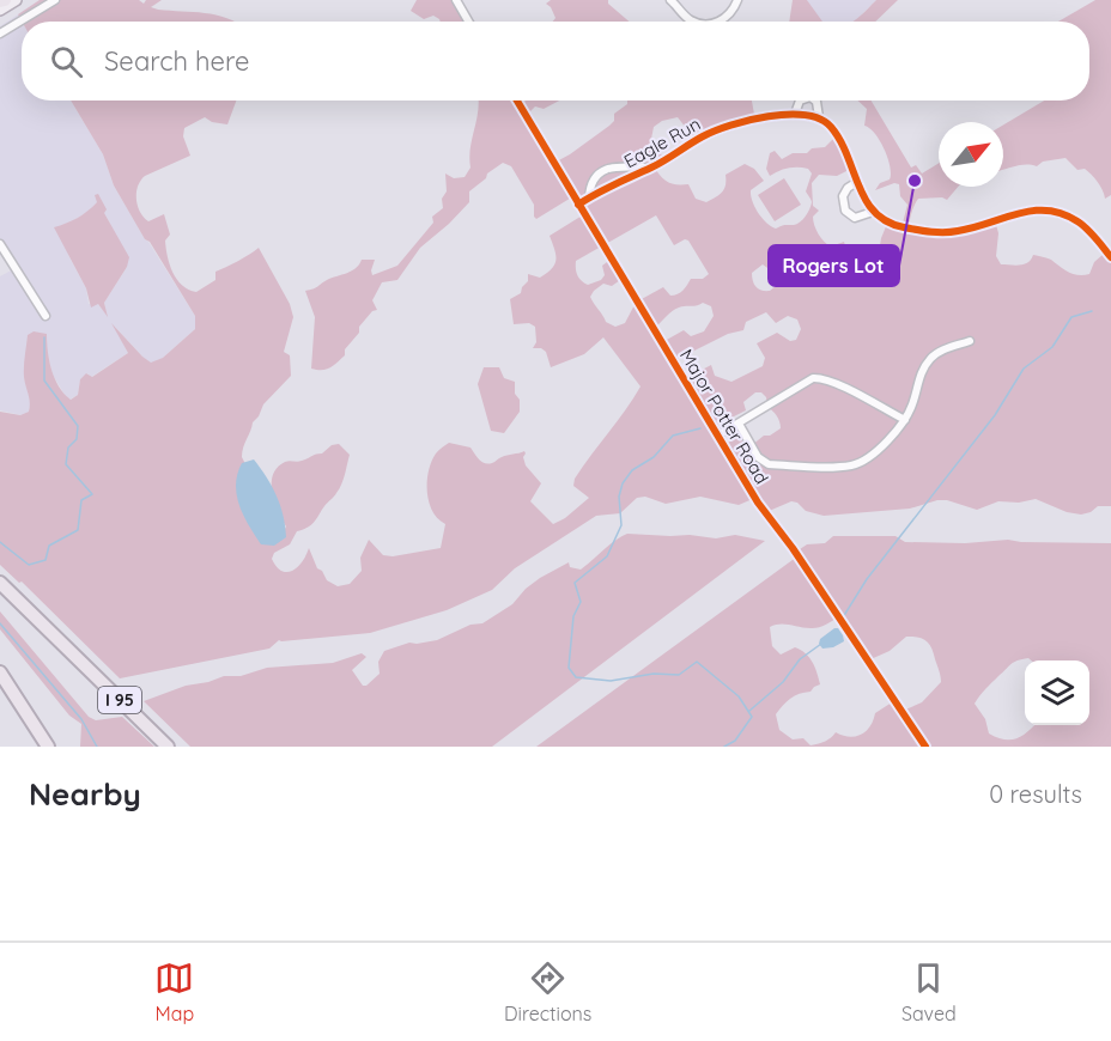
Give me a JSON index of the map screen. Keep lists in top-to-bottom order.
{
  "streets": {
    "highway": ["I 95"],
    "street": ["Eagle Run", "Major Potter Road"]
  },
  "crossings": [
    ["Eagle Run", "Major Potter Road"]
  ],
  "places": ["Rogers Lot"],
  "north": "top right",
  "page": {
    "search": "Search here",
    "heading": ["Nearby", "0 results"],
    "nav": ["Map", "Directions", "Saved"]
  }
}
